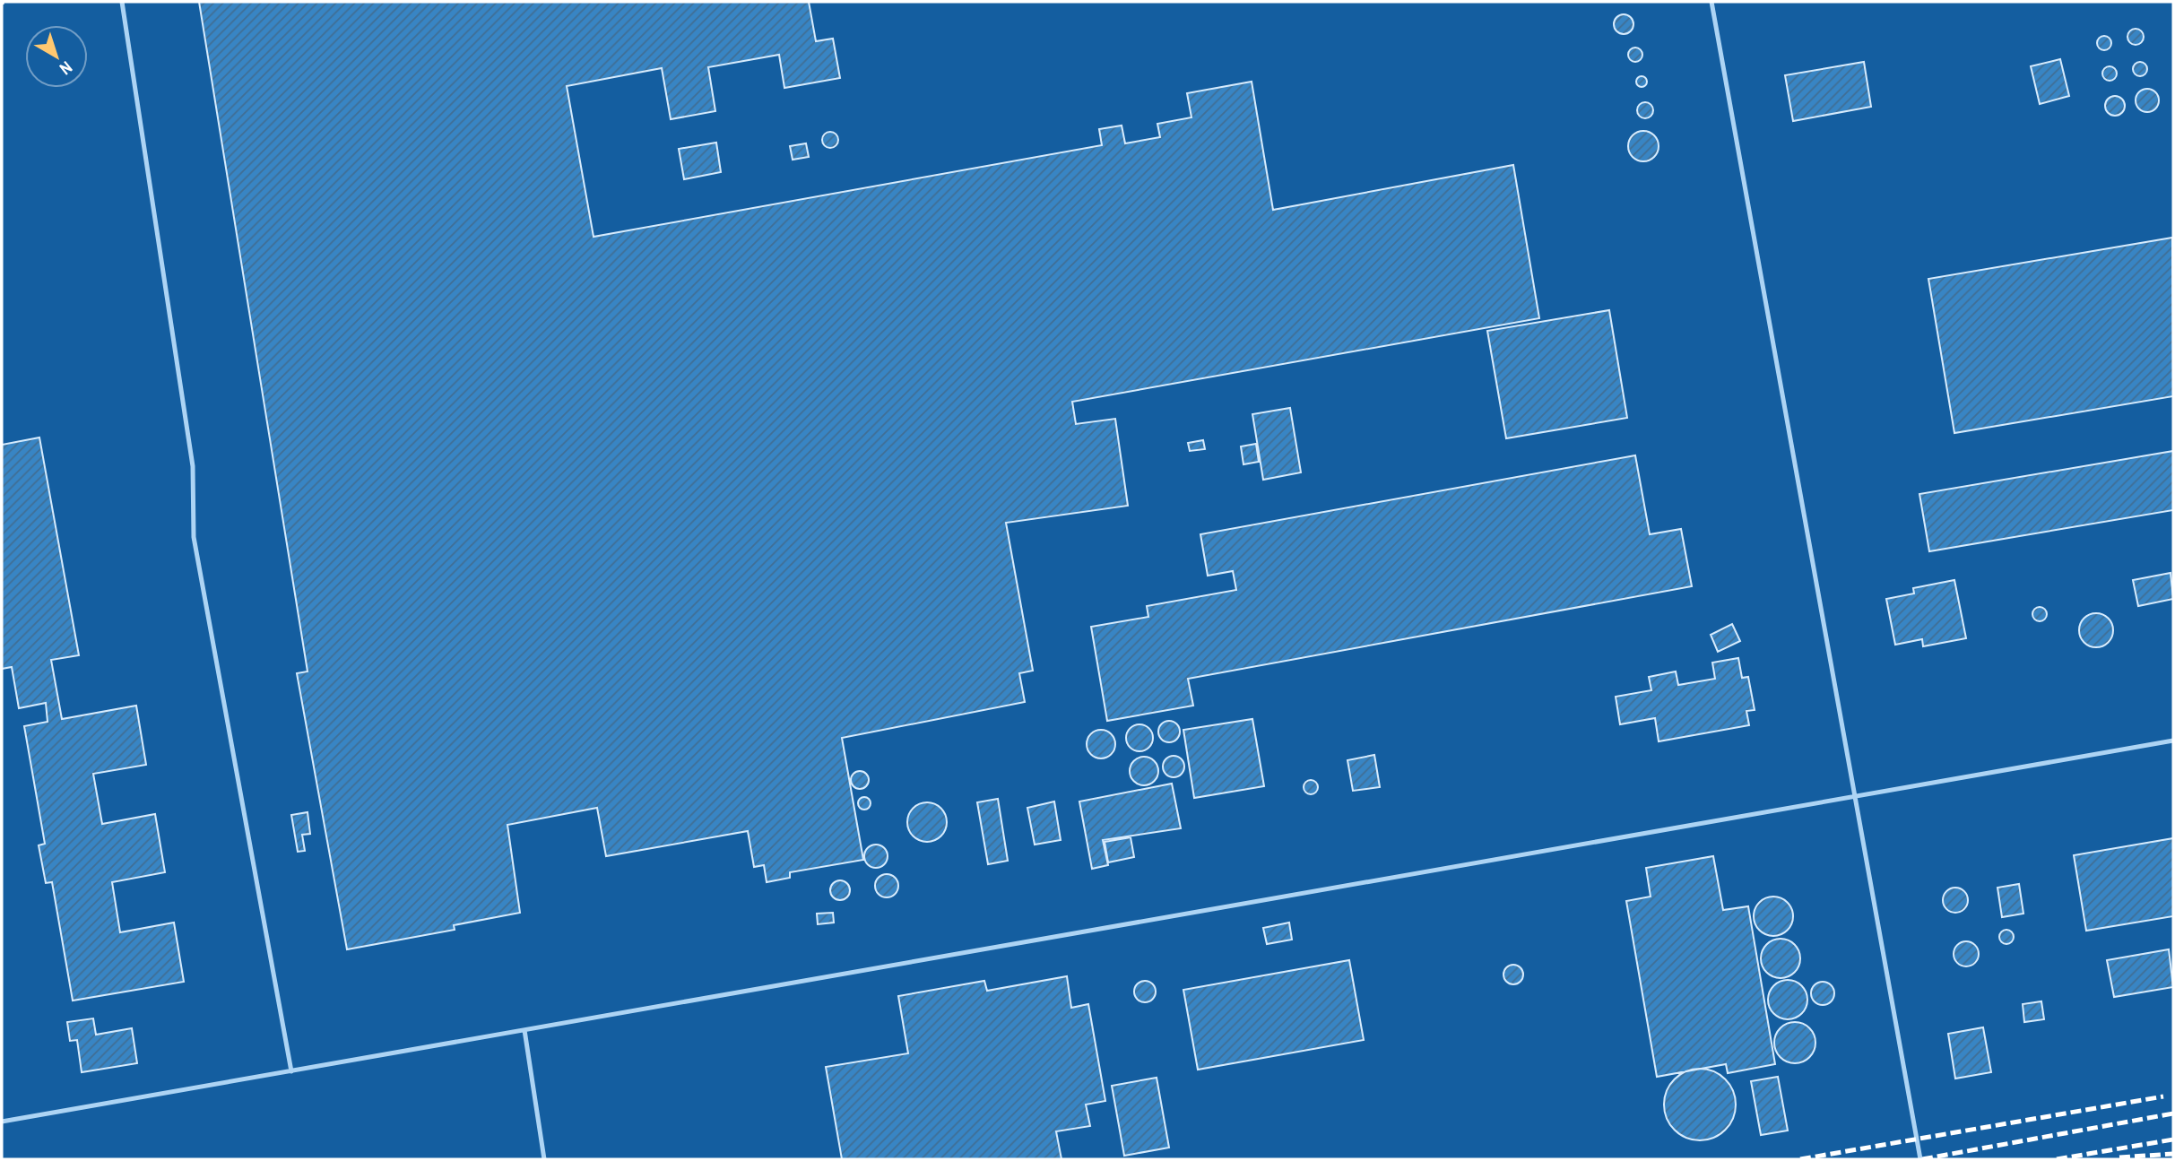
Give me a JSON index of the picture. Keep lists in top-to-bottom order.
{
  "north": "bottom right"
}
